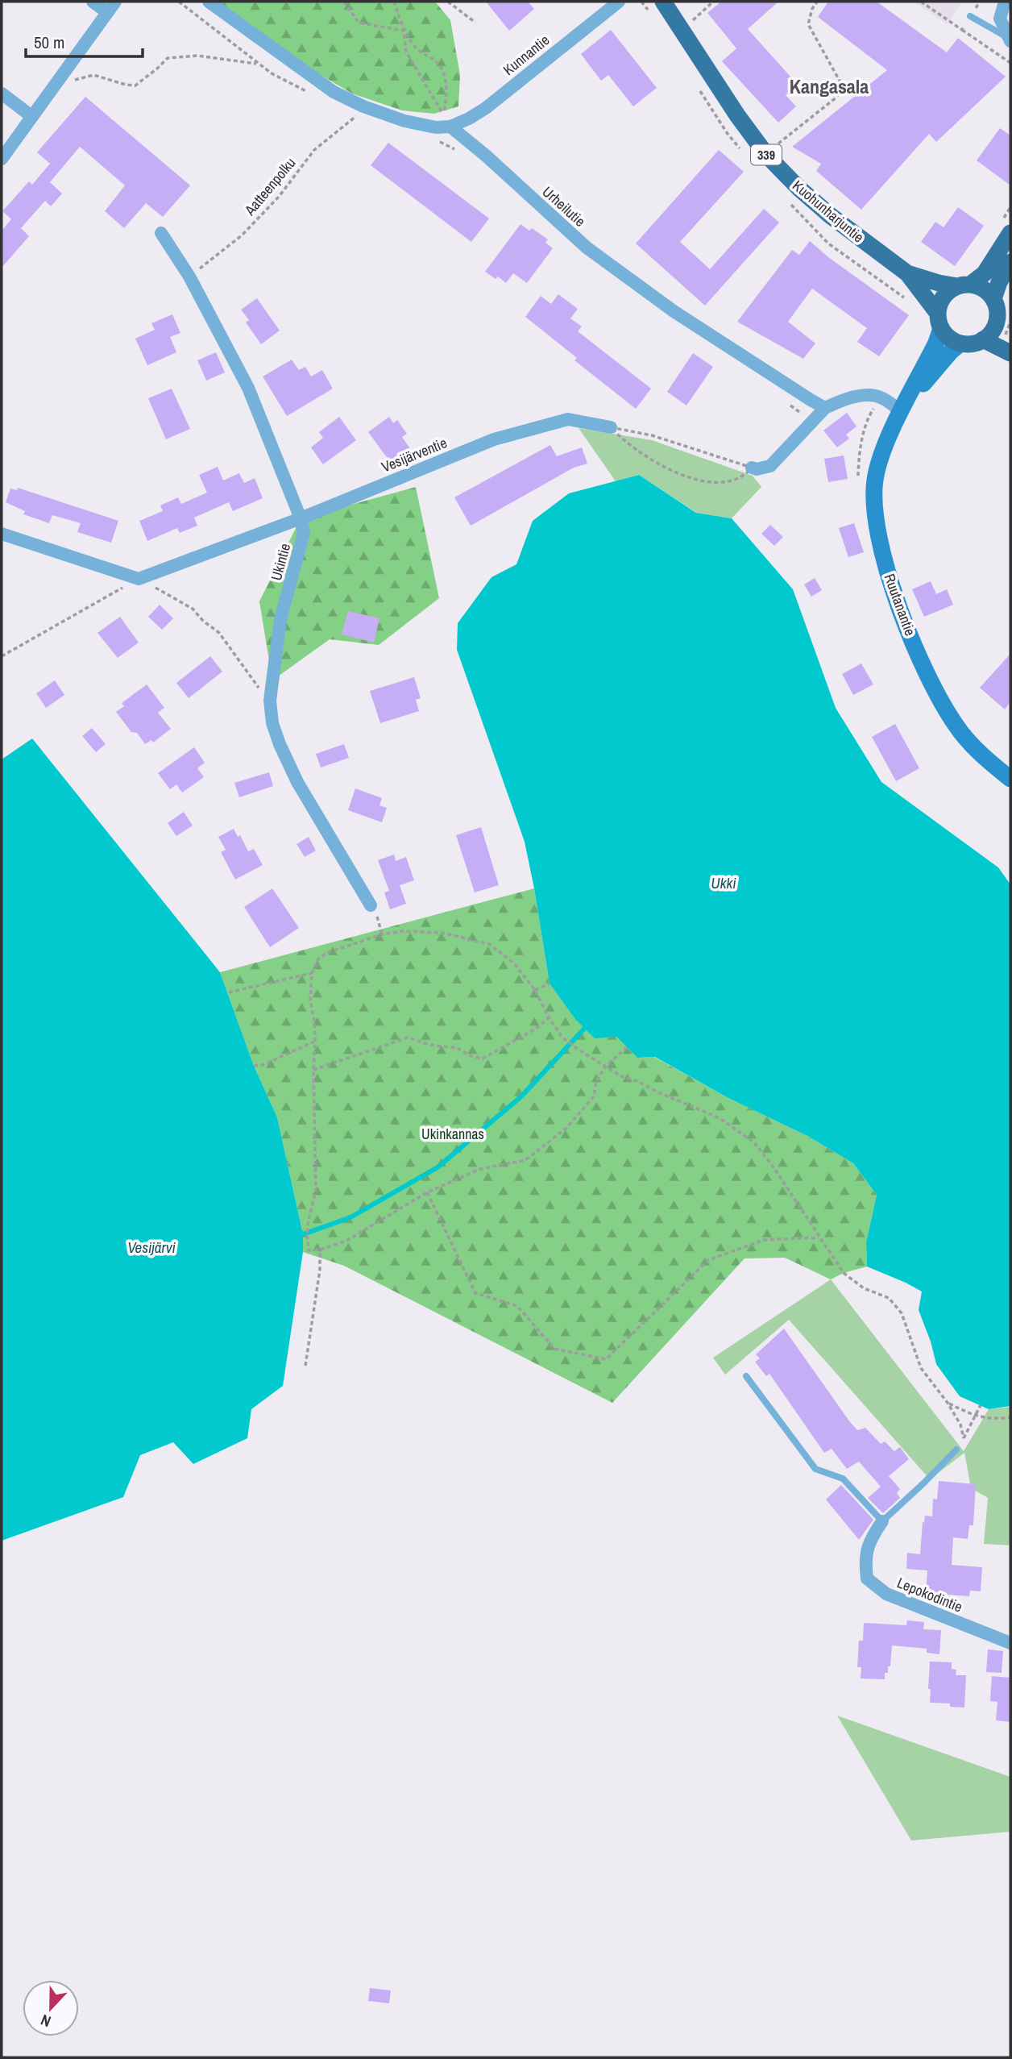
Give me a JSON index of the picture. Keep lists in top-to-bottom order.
{
  "streets": {
    "main road": ["339", "Kuohunharjuntie", "Ruutanantie"],
    "street": [
      "Kunnantie",
      "Urheilutie",
      "Vesijärventie",
      "Ukintie",
      "Lepokodintie"
    ],
    "path": ["Aatteenpolku"]
  },
  "crossings": [
    ["Kunnantie", "Urheilutie"],
    ["339", "Kuohunharjuntie"],
    ["Aatteenpolku", "Ukintie"],
    ["Vesijärventie", "Ukintie"]
  ],
  "districts": ["Kangasala"],
  "water": ["Ukki", "Vesijärvi"],
  "parks": ["Ukinkannas"],
  "scale_bar": "50 m",
  "north": "bottom"
}
